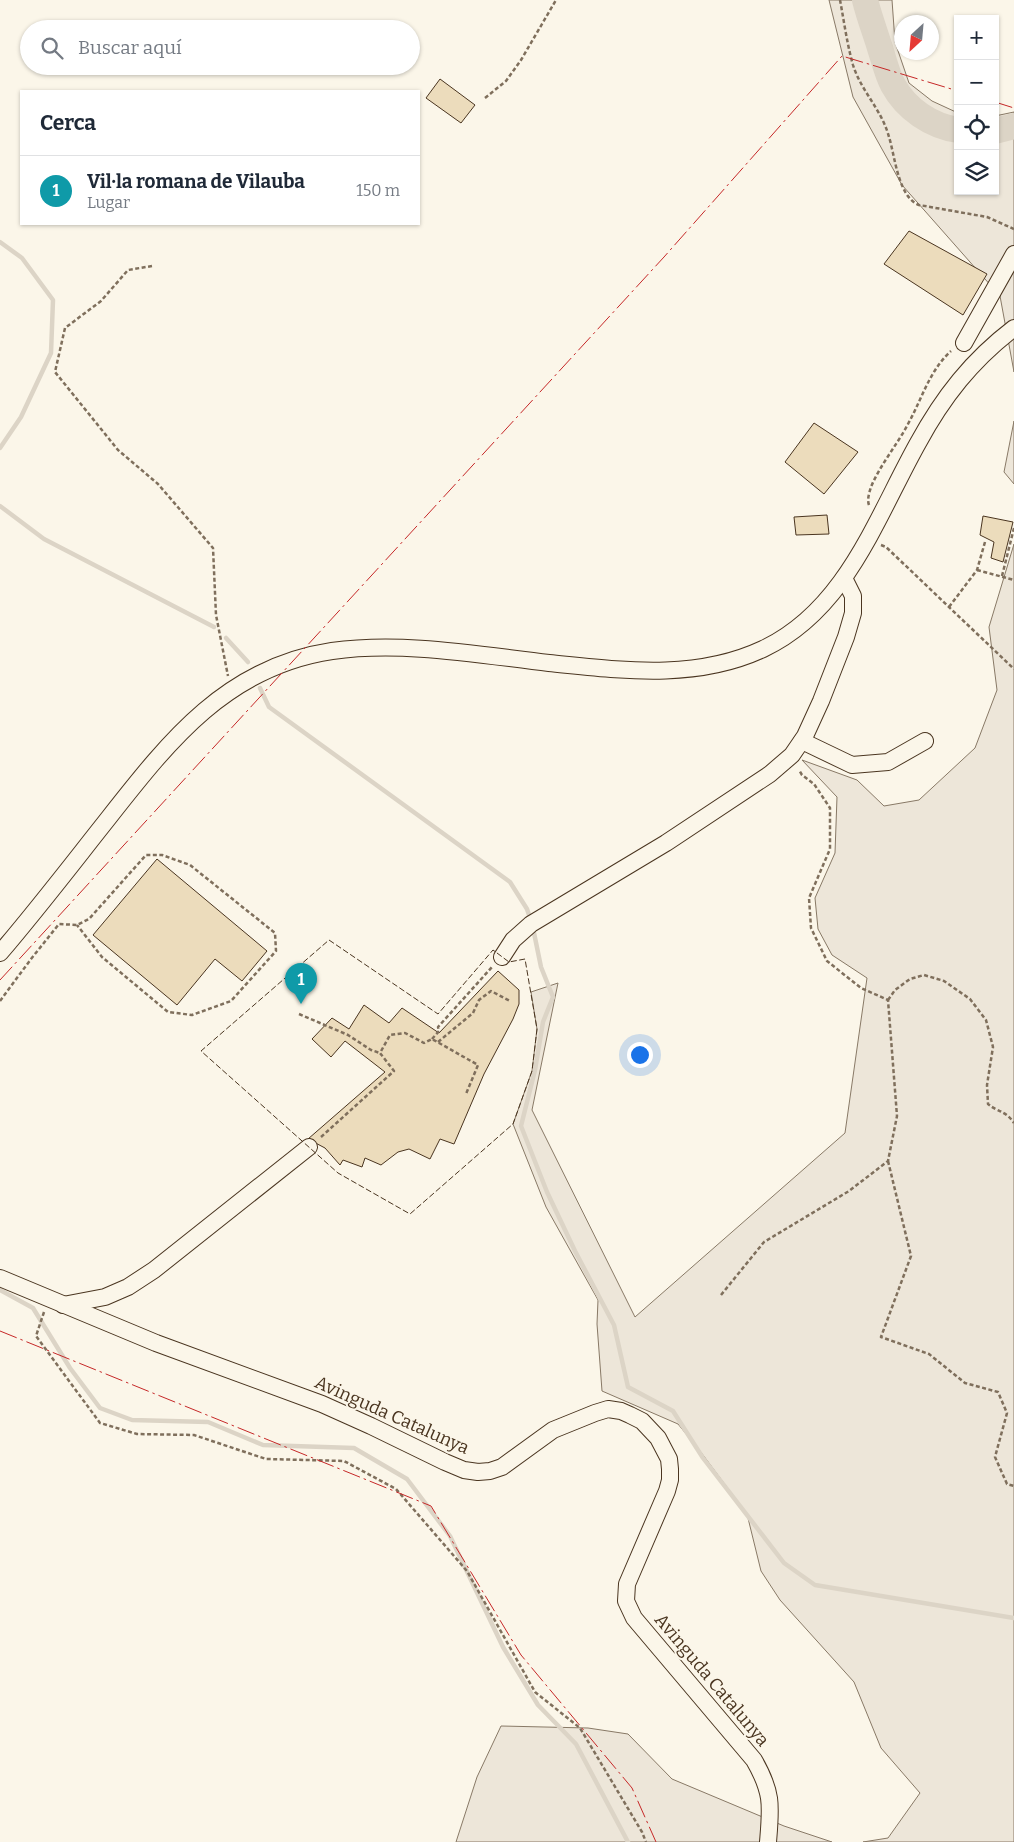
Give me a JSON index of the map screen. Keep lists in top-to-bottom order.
{
  "streets": {
    "street": ["Avinguda Catalunya"]
  },
  "north": "bottom left",
  "page": {
    "map_buttons": ["+", "−"],
    "search": "Buscar aquí",
    "heading": "Cerca",
    "list": [
      {
        "mark": "1",
        "name": "Vil·la romana de Vilauba",
        "note": "Lugar",
        "value": "150 m"
      }
    ],
    "pins": "1"
  }
}
